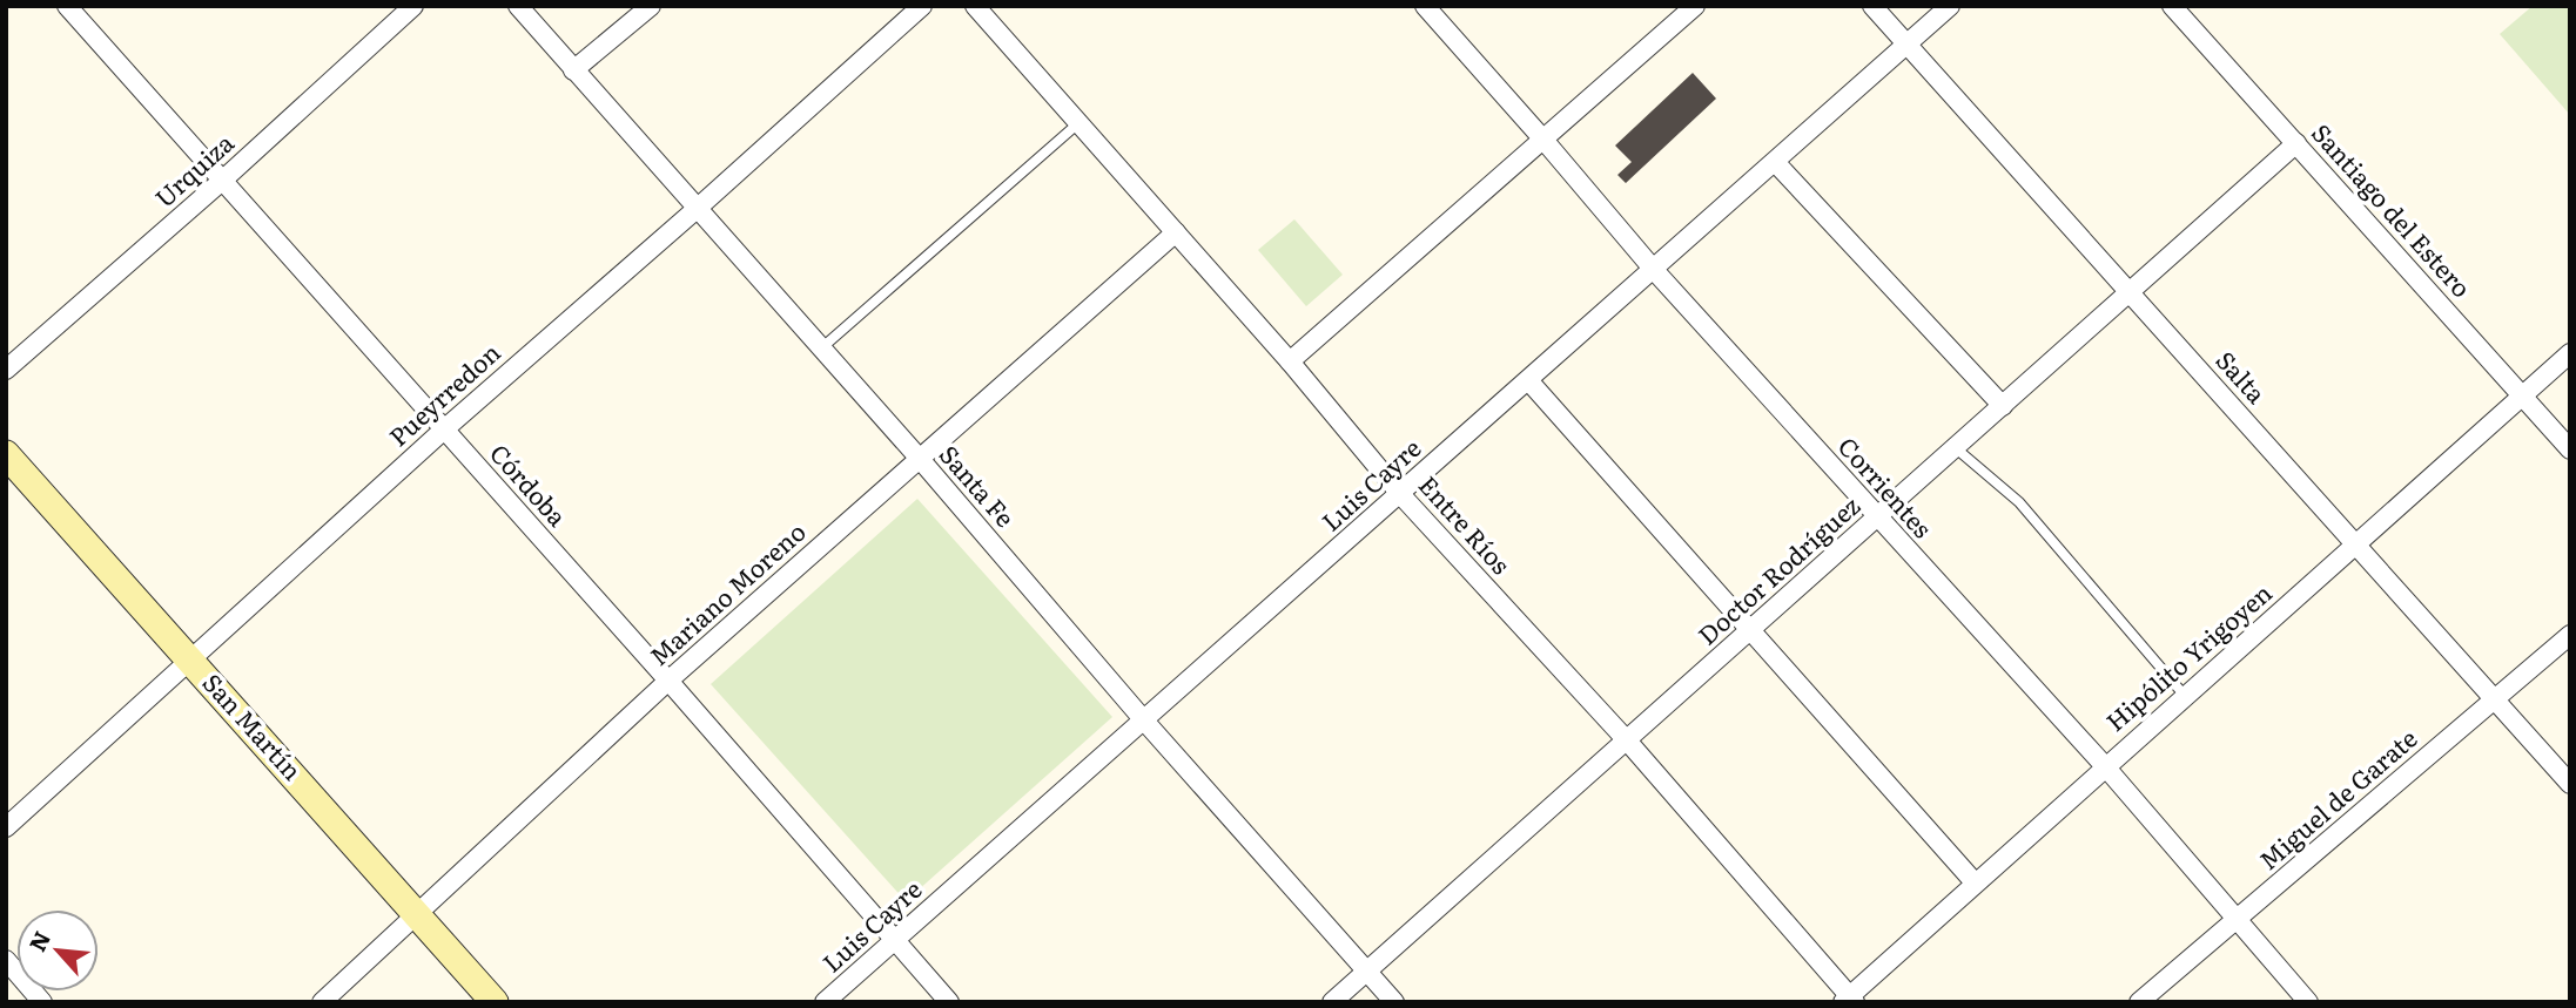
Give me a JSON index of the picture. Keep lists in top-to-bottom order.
{
  "streets": {
    "street": [
      "Urquiza",
      "Santiago del Estero",
      "Salta",
      "Pueyrredon",
      "Córdoba",
      "Luis Cayre",
      "Santa Fe",
      "Corrientes",
      "Entre Ríos",
      "Doctor Rodríguez",
      "Mariano Moreno",
      "Hipólito Yrigoyen",
      "San Martín",
      "Miguel de Garate"
    ]
  },
  "crossings": [
    ["Urquiza", "Córdoba"],
    ["Santiago del Estero", "Doctor Rodríguez"],
    ["Santiago del Estero", "Hipólito Yrigoyen"],
    ["Salta", "Luis Cayre"],
    ["Salta", "Doctor Rodríguez"],
    ["Salta", "Hipólito Yrigoyen"],
    ["Salta", "Miguel de Garate"],
    ["Pueyrredon", "Córdoba"],
    ["Pueyrredon", "Santa Fe"],
    ["Pueyrredon", "San Martín"],
    ["Córdoba", "Luis Cayre"],
    ["Córdoba", "Mariano Moreno"],
    ["Luis Cayre", "Santa Fe"],
    ["Luis Cayre", "Corrientes"],
    ["Luis Cayre", "Entre Ríos"],
    ["Santa Fe", "Doctor Rodríguez"],
    ["Santa Fe", "Mariano Moreno"],
    ["Corrientes", "Doctor Rodríguez"],
    ["Corrientes", "Hipólito Yrigoyen"],
    ["Corrientes", "Miguel de Garate"],
    ["Entre Ríos", "Doctor Rodríguez"],
    ["Entre Ríos", "Mariano Moreno"],
    ["Entre Ríos", "Hipólito Yrigoyen"],
    ["Mariano Moreno", "San Martín"]
  ],
  "north": "top left"
}
